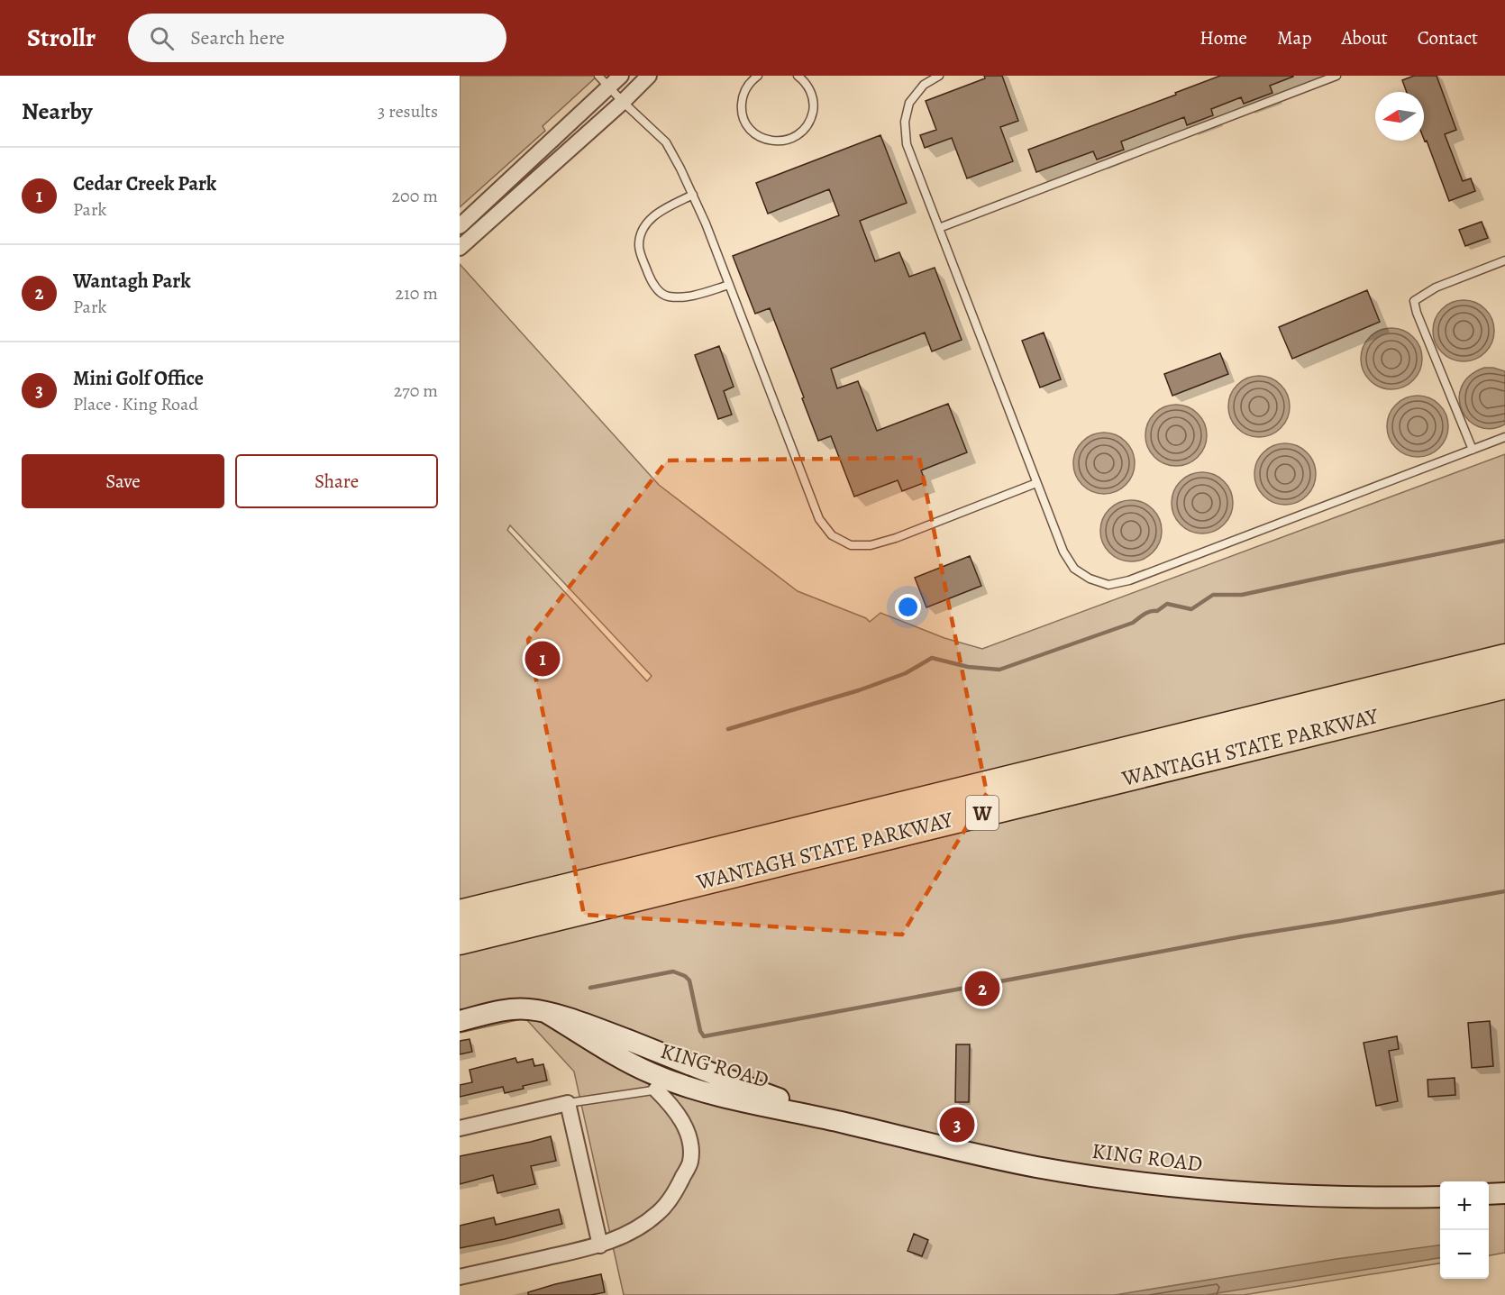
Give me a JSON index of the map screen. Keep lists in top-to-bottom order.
{
  "streets": {
    "highway": ["WANTAGH STATE PARKWAY", "W"],
    "street": ["KING ROAD"]
  },
  "north": "left",
  "page": {
    "header": "Strollr",
    "search": "Search here",
    "nav": [
      "Home",
      "Map",
      "About",
      "Contact"
    ],
    "heading": ["Nearby", "3 results"],
    "list": [
      {
        "mark": "1",
        "name": "Cedar Creek Park",
        "note": "Park",
        "value": "200 m"
      },
      {
        "mark": "2",
        "name": "Wantagh Park",
        "note": "Park",
        "value": "210 m"
      },
      {
        "mark": "3",
        "name": "Mini Golf Office",
        "note": "Place · King Road",
        "value": "270 m"
      }
    ],
    "buttons": ["Save", "Share"],
    "pins": ["1", "2", "3"],
    "map_buttons": ["+", "−"]
  }
}
